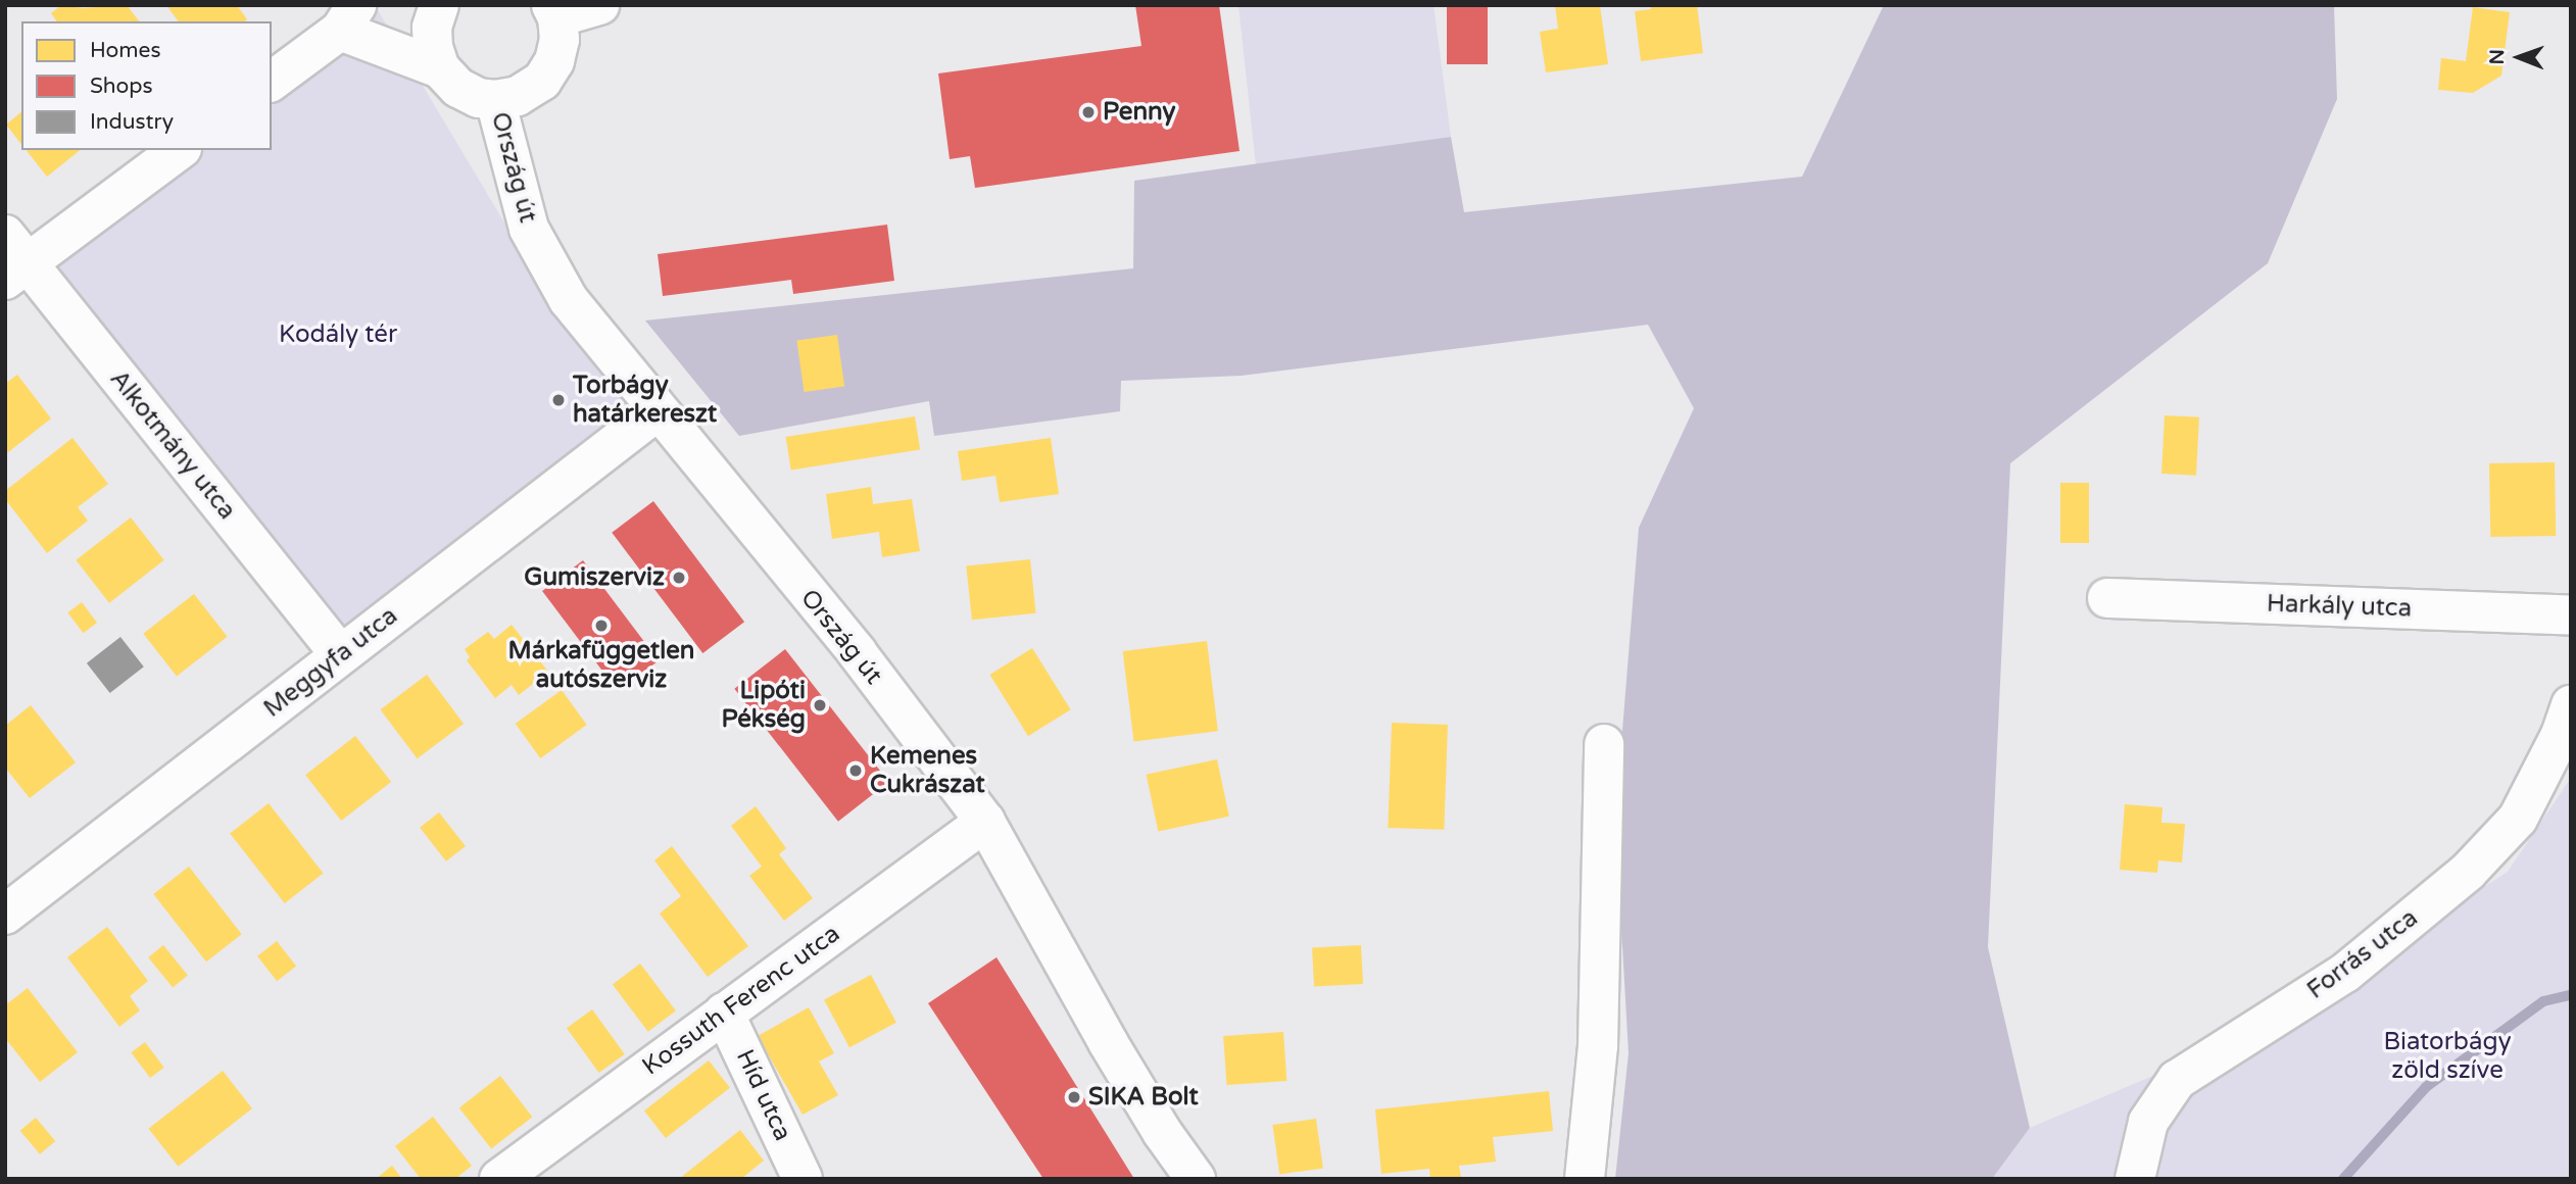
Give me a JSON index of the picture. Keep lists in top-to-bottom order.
{
  "streets": {
    "street": [
      "Ország út",
      "Alkotmány utca",
      "Harkály utca",
      "Meggyfa utca",
      "Forrás utca",
      "Kossuth Ferenc utca",
      "Híd utca"
    ]
  },
  "crossings": [
    ["Ország út", "Meggyfa utca"],
    ["Ország út", "Kossuth Ferenc utca"],
    ["Alkotmány utca", "Meggyfa utca"],
    ["Kossuth Ferenc utca", "Híd utca"]
  ],
  "parks": ["Kodály tér", "Biatorbágy zöld szíve"],
  "places": [
    "Penny",
    "Torbágy határkereszt",
    "Gumiszerviz",
    "Márkafüggetlen autószerviz",
    "Lipóti Pékség",
    "Kemenes Cukrászat",
    "SIKA Bolt"
  ],
  "legend": ["Homes", "Shops", "Industry"],
  "north": "left"
}
